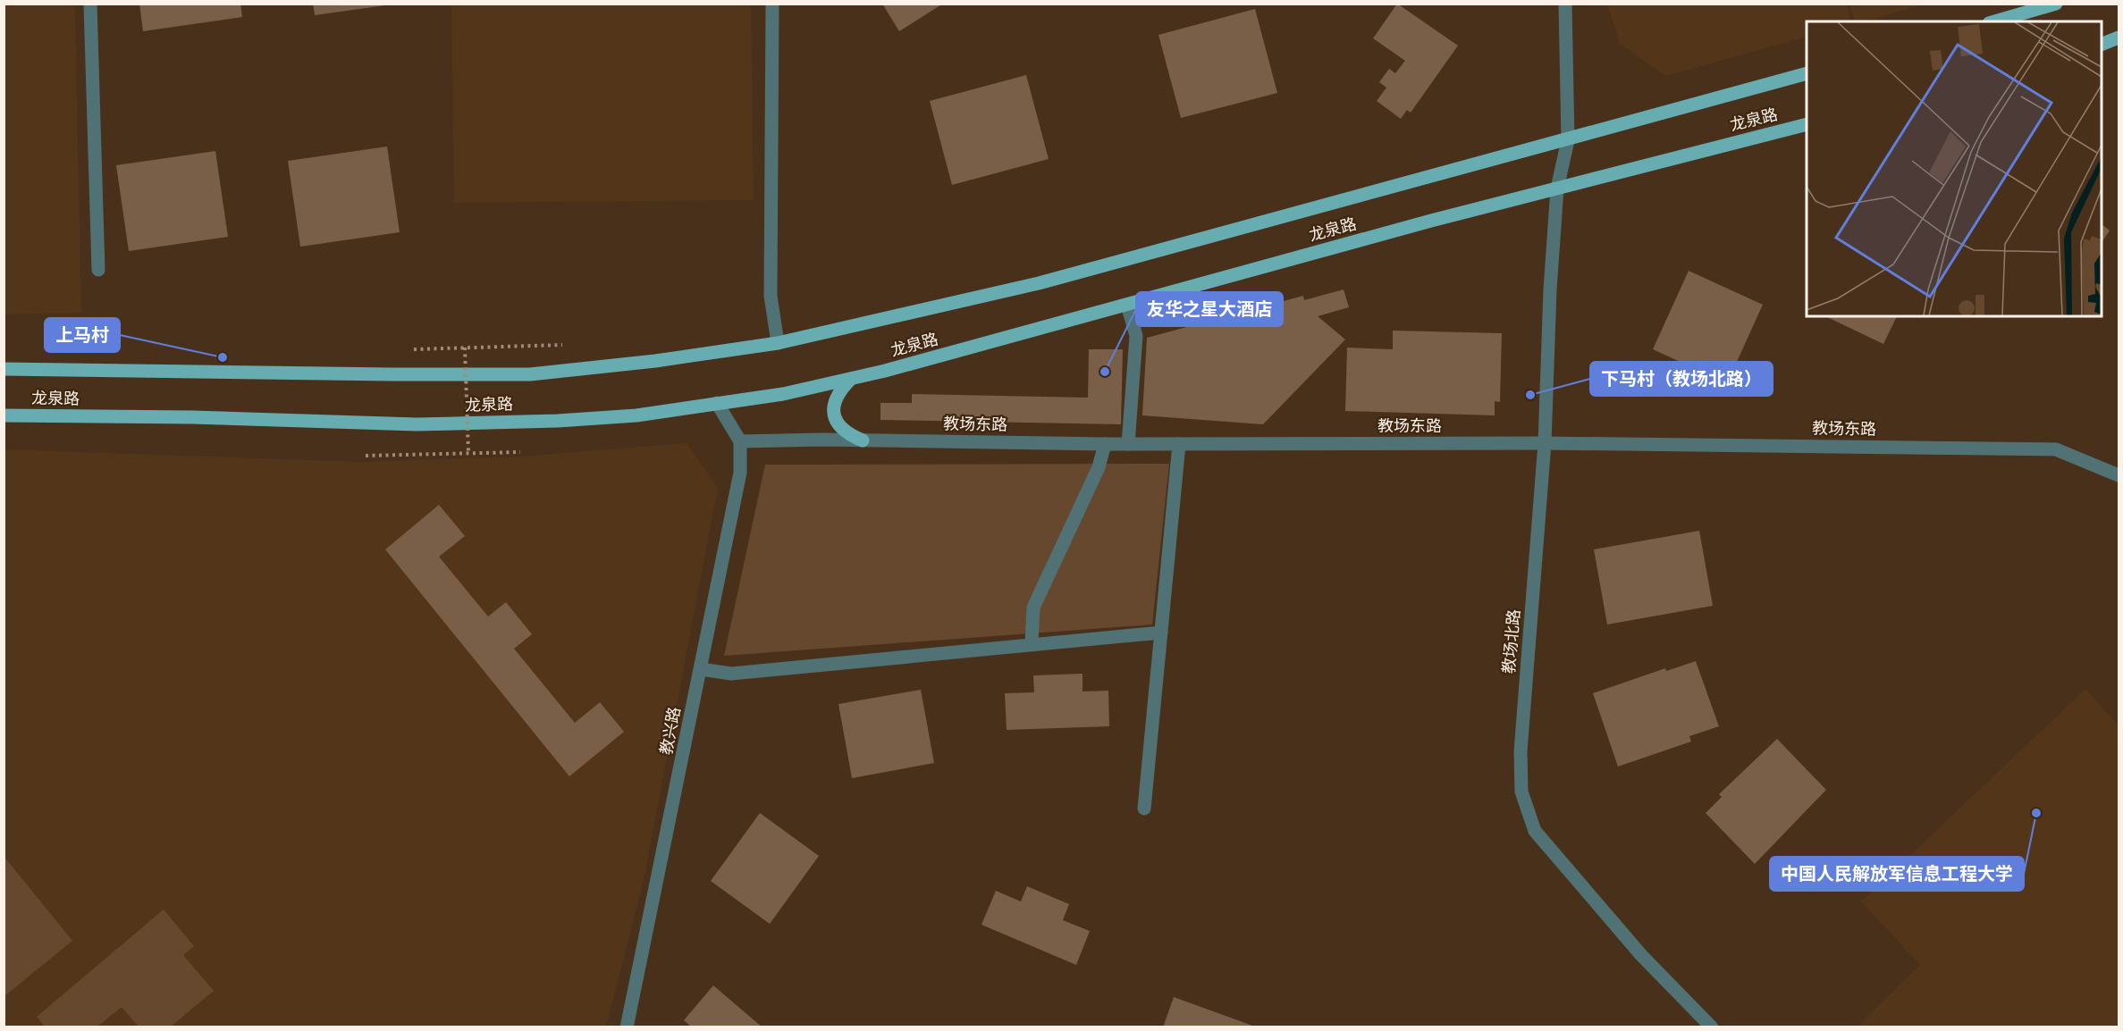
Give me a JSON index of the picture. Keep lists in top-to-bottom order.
{
  "streets": {
    "main road": ["龙泉路"],
    "street": ["教场东路", "教场北路", "教兴路"]
  },
  "crossings": [
    ["龙泉路", "教场北路"],
    ["教场东路", "教场北路"],
    ["教场东路", "教兴路"]
  ],
  "places": [
    "上马村",
    "友华之星大酒店",
    "下马村（教场北路）",
    "中国人民解放军信息工程大学"
  ]
}
